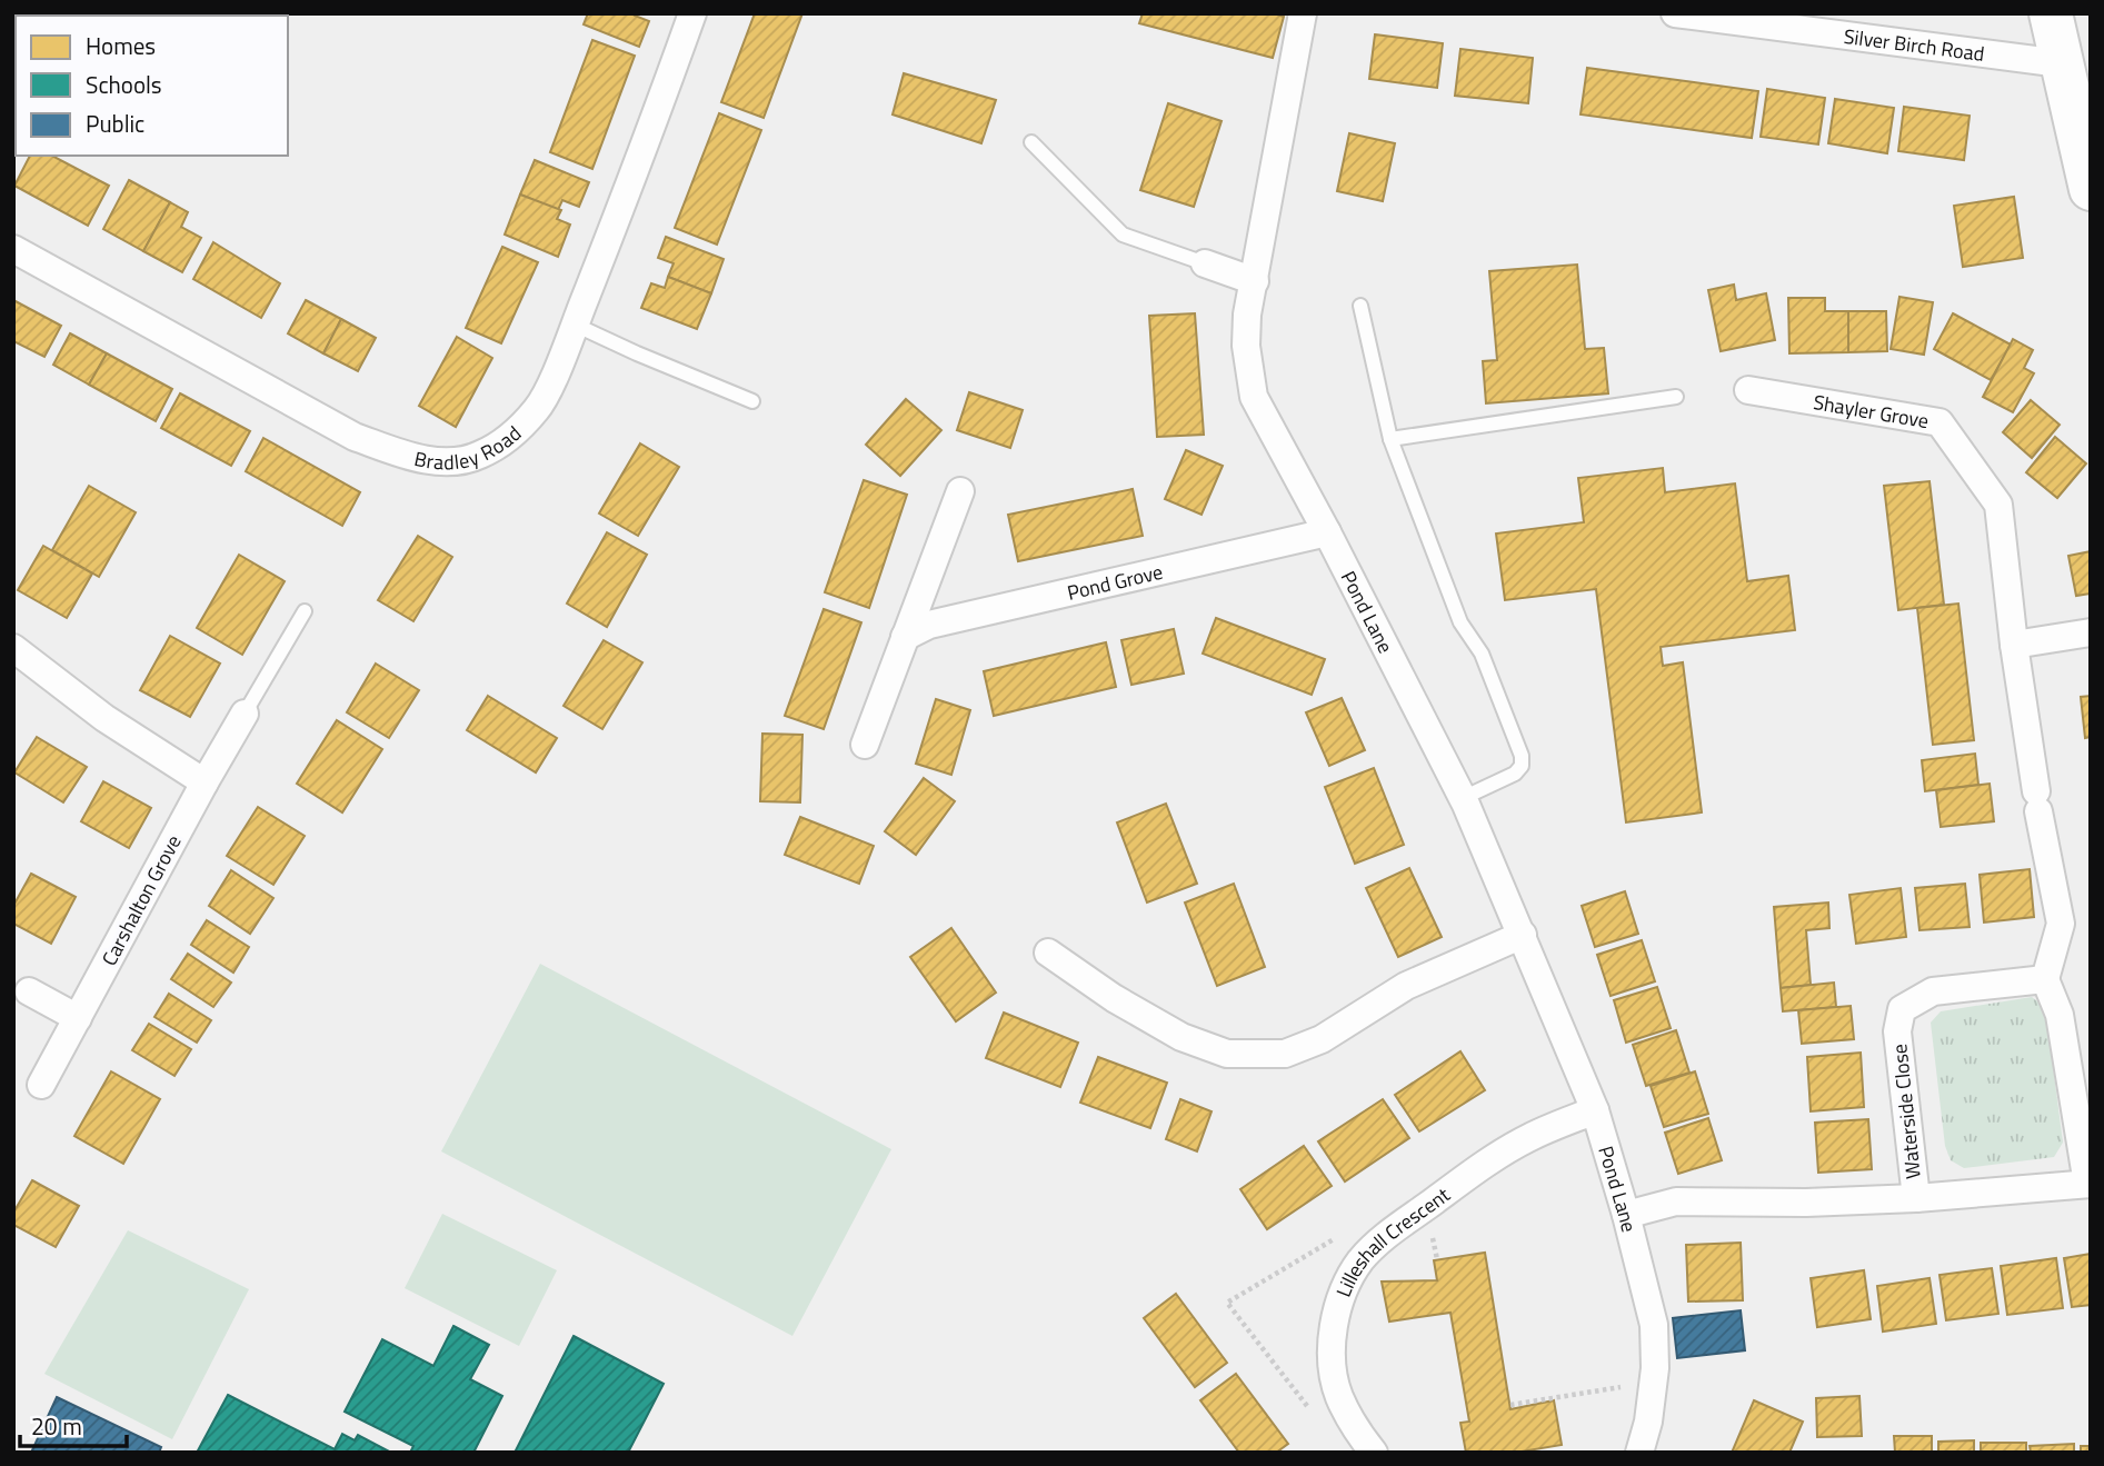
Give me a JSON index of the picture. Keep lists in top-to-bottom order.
{
  "streets": {
    "street": [
      "Silver Birch Road",
      "Shayler Grove",
      "Bradley Road",
      "Pond Grove",
      "Pond Lane",
      "Carshalton Grove",
      "Waterside Close",
      "Lilleshall Crescent"
    ]
  },
  "crossings": [
    ["Shayler Grove", "Waterside Close"],
    ["Pond Grove", "Pond Lane"],
    ["Pond Lane", "Waterside Close"],
    ["Pond Lane", "Lilleshall Crescent"]
  ],
  "legend": ["Homes", "Schools", "Public"],
  "scale_bar": "20 m"
}
